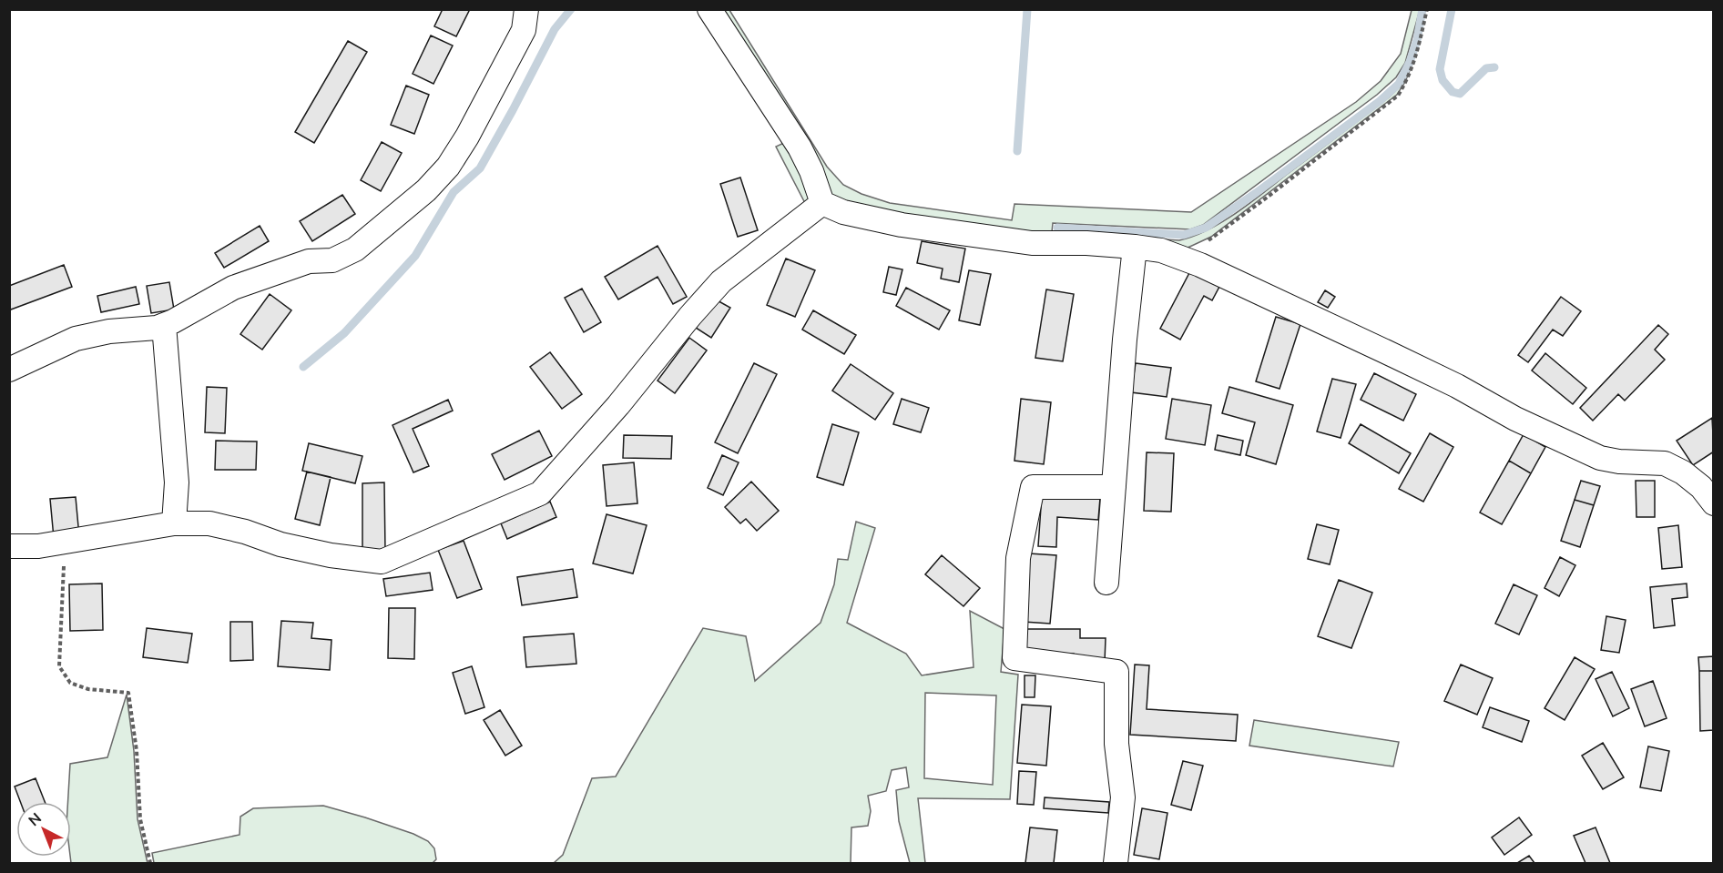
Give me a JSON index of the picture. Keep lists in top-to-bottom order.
{
  "north": "top left"
}
